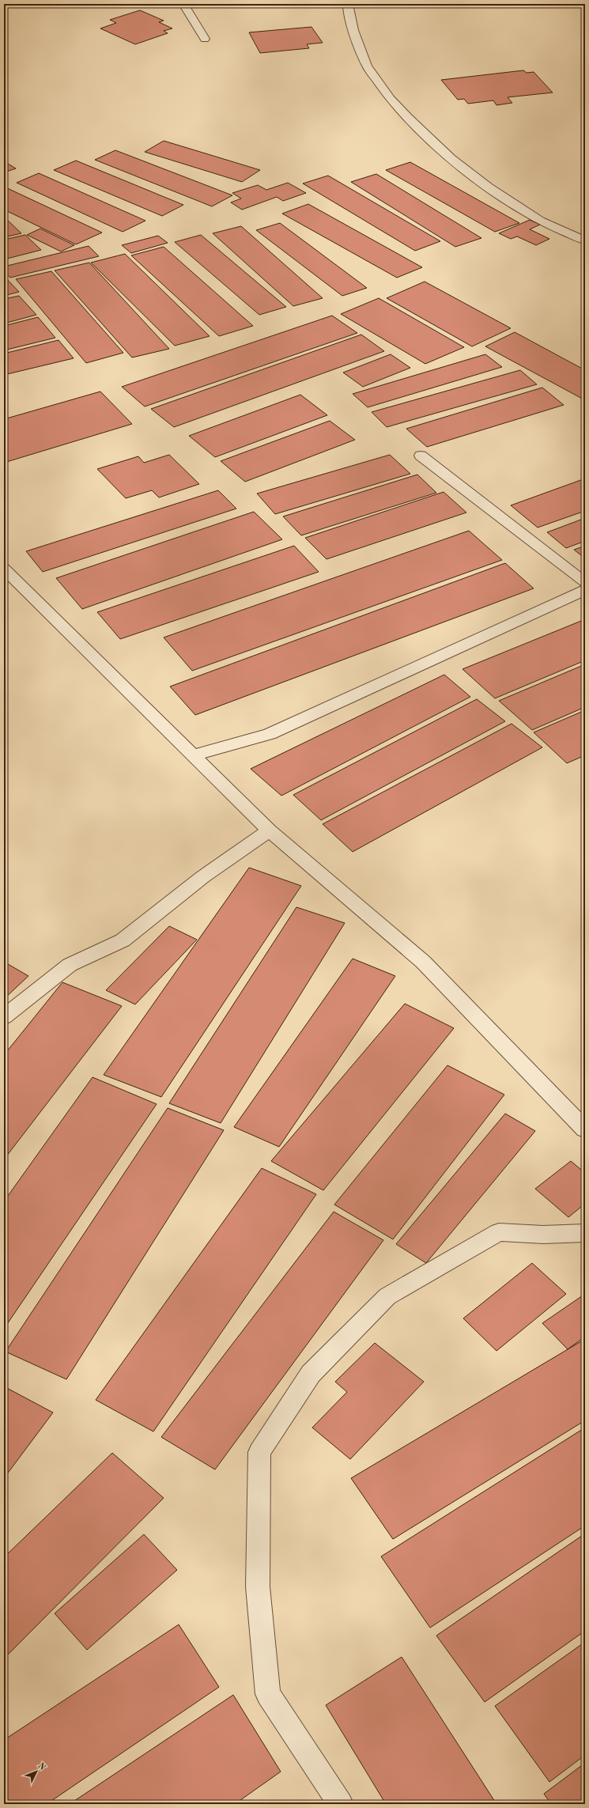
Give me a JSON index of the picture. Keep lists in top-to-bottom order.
{
  "north": "top right"
}
